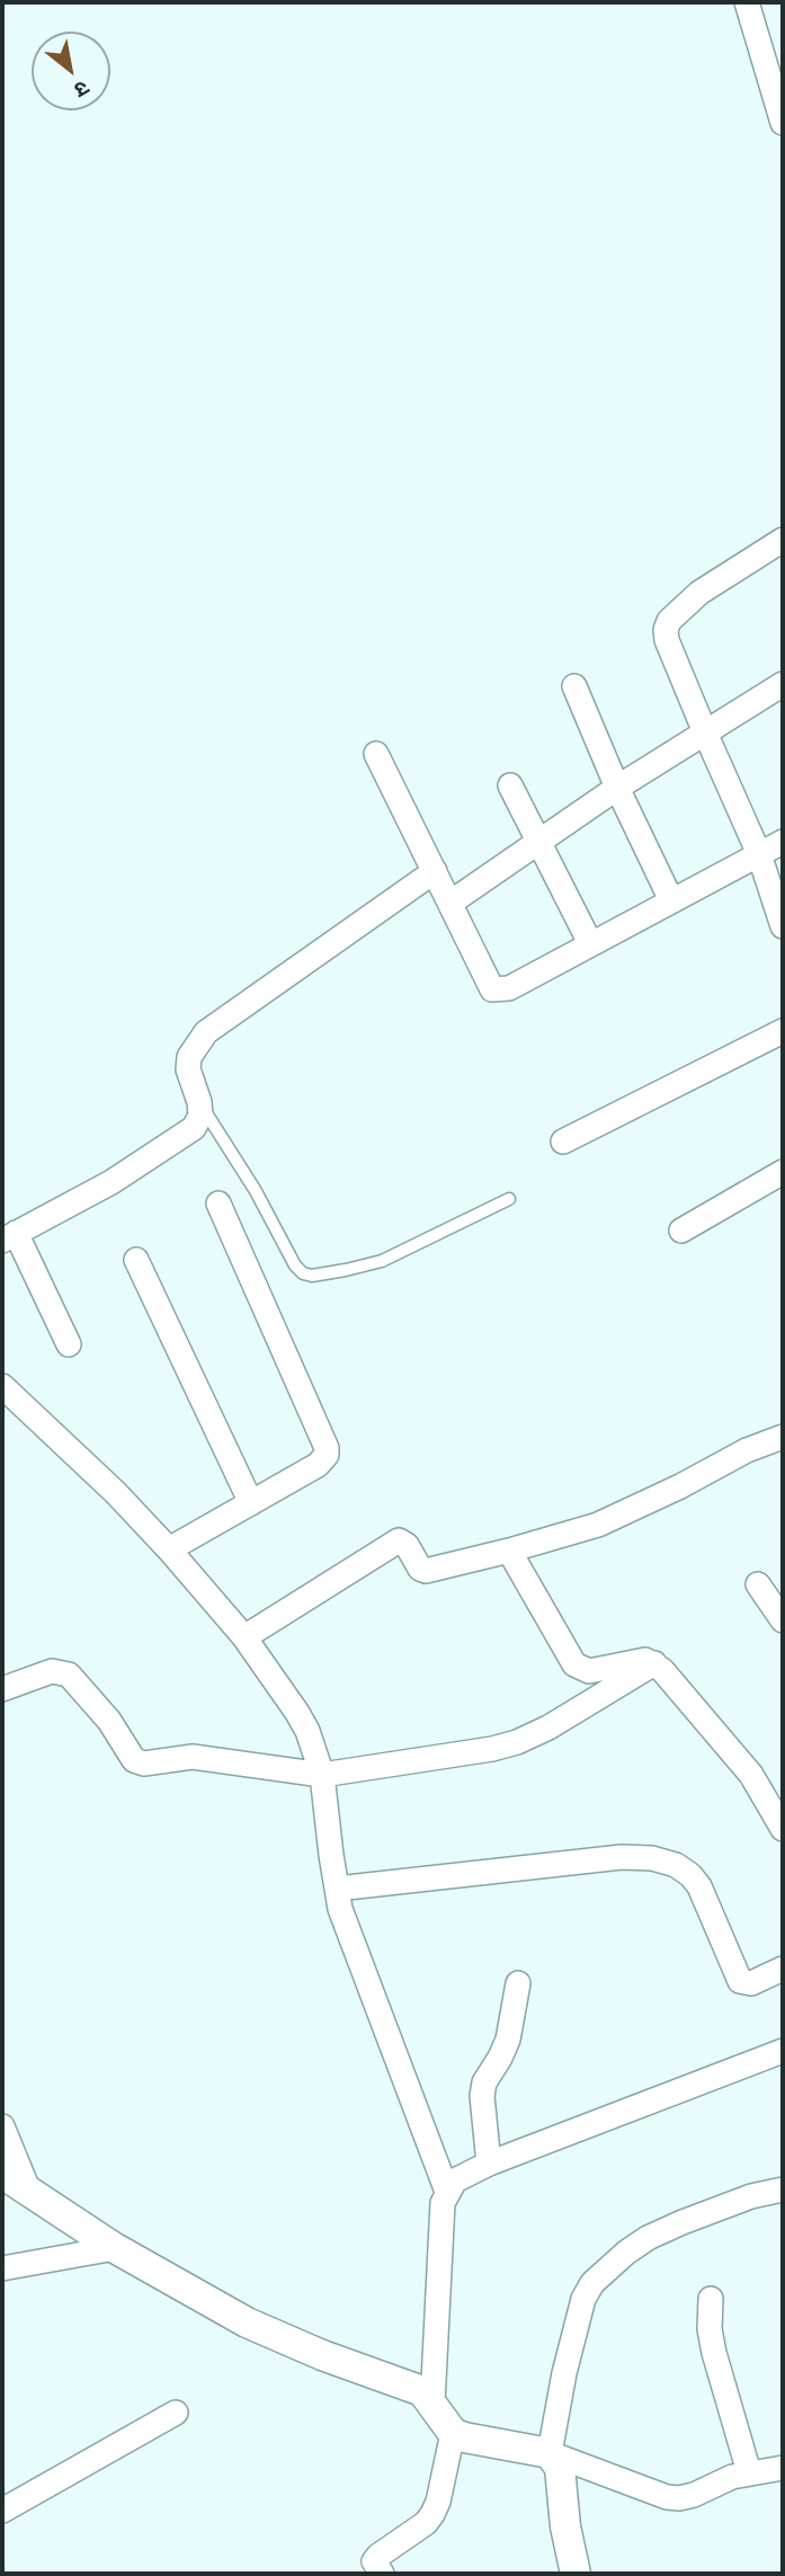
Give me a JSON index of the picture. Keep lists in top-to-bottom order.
{
  "north": "bottom right"
}
